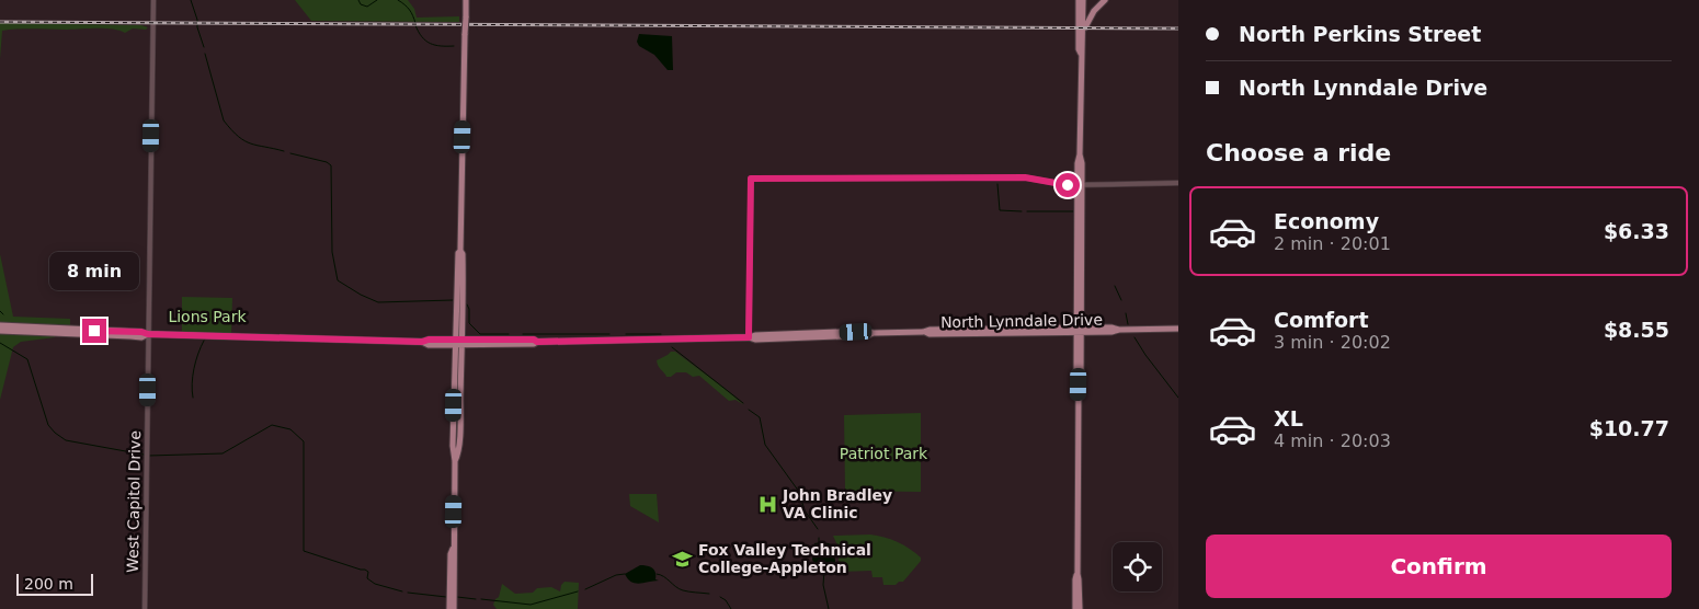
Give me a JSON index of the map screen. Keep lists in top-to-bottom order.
{
  "streets": {
    "main road": ["North Lynndale Drive"],
    "street": ["West Capitol Drive"]
  },
  "crossings": [
    ["North Lynndale Drive", "West Capitol Drive"]
  ],
  "parks": ["Lions Park", "Patriot Park"],
  "places": {
    "hospital": ["John Bradley VA Clinic"],
    "school or university": ["Fox Valley Technical College-Appleton"]
  },
  "scale_bar": "200 m",
  "page": {
    "banner": ["North Perkins Street", "North Lynndale Drive"],
    "heading": "Choose a ride",
    "list": [
      {
        "name": "Economy",
        "note": "2 min · 20:01",
        "value": "$6.33"
      },
      {
        "name": "Comfort",
        "note": "3 min · 20:02",
        "value": "$8.55"
      },
      {
        "name": "XL",
        "note": "4 min · 20:03",
        "value": "$10.77"
      }
    ],
    "bubble": "8 min",
    "buttons": "Confirm",
    "scale": "200 m"
  }
}
